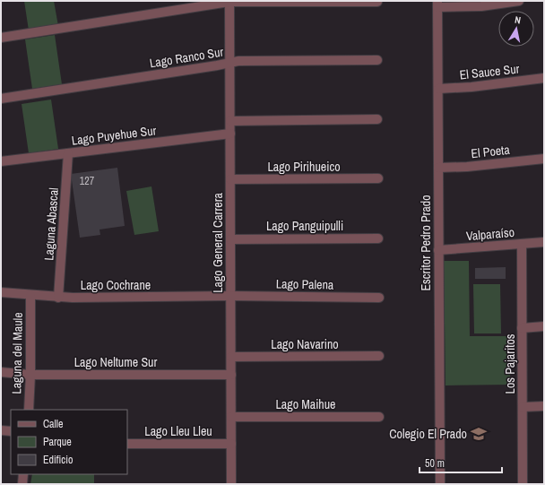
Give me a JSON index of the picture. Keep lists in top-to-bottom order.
{
  "streets": {
    "street": [
      "Lago Ranco Sur",
      "El Sauce Sur",
      "Lago Puyehue Sur",
      "El Poeta",
      "Lago Pirihueico",
      "Laguna Abascal",
      "Lago Panguipulli",
      "Valparaíso",
      "Lago General Carrera",
      "Escritor Pedro Prado",
      "Lago Palena",
      "Lago Cochrane",
      "Lago Navarino",
      "Laguna del Maule",
      "Lago Neltume Sur",
      "Los Pajaritos",
      "Lago Maihue",
      "Lago Lleu Lleu"
    ]
  },
  "crossings": [
    ["Lago Ranco Sur", "Lago General Carrera"],
    ["El Sauce Sur", "Escritor Pedro Prado"],
    ["Lago Puyehue Sur", "Laguna Abascal"],
    ["Lago Puyehue Sur", "Lago General Carrera"],
    ["El Poeta", "Escritor Pedro Prado"],
    ["Lago Pirihueico", "Lago General Carrera"],
    ["Laguna Abascal", "Lago Cochrane"],
    ["Lago Panguipulli", "Lago General Carrera"],
    ["Valparaíso", "Escritor Pedro Prado"],
    ["Valparaíso", "Los Pajaritos"],
    ["Lago General Carrera", "Lago Palena"],
    ["Lago General Carrera", "Lago Cochrane"],
    ["Lago General Carrera", "Lago Navarino"],
    ["Lago General Carrera", "Lago Neltume Sur"],
    ["Lago General Carrera", "Lago Maihue"],
    ["Lago General Carrera", "Lago Lleu Lleu"],
    ["Lago Palena", "Lago Cochrane"],
    ["Lago Cochrane", "Laguna del Maule"],
    ["Laguna del Maule", "Lago Neltume Sur"]
  ],
  "places": {
    "school or university": ["Colegio El Prado"]
  },
  "house_numbers": ["127"],
  "legend": ["Calle", "Parque", "Edificio"],
  "scale_bar": "50 m",
  "north": "top"
}
